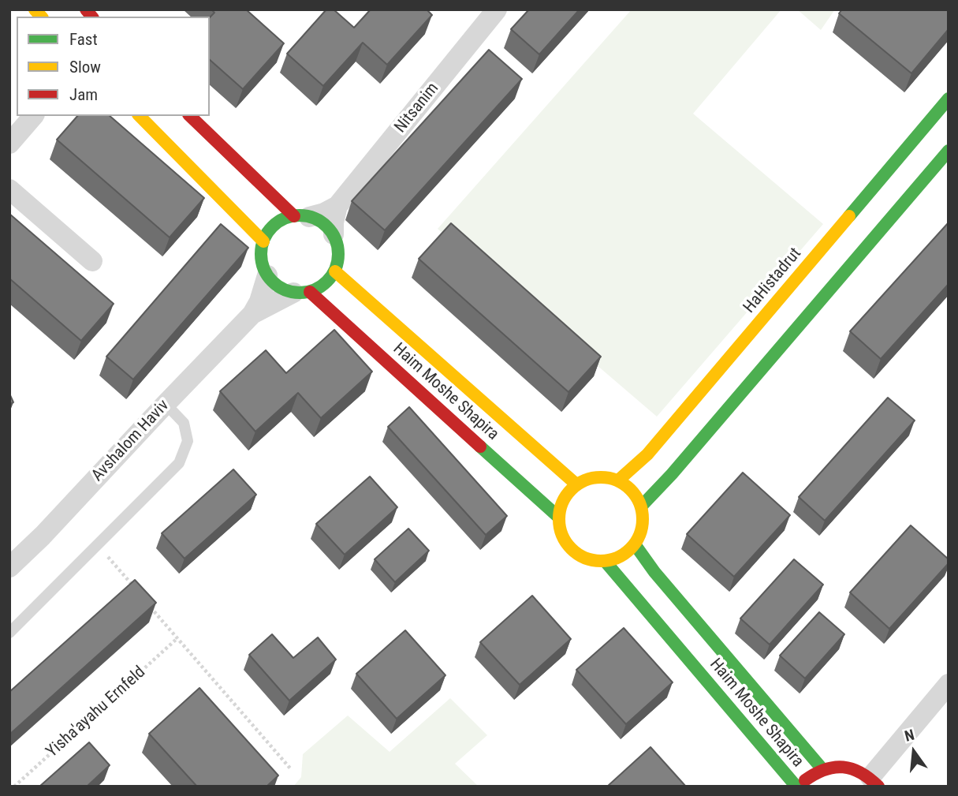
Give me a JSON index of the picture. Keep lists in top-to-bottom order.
{
  "streets": {
    "street": [
      "Nitsanim",
      "HaHistadrut",
      "Haim Moshe Shapira",
      "Avshalom Haviv"
    ],
    "path": ["Yisha'ayahu Ernfeld"]
  },
  "crossings": [
    ["Nitsanim", "Haim Moshe Shapira"],
    ["Nitsanim", "Avshalom Haviv"],
    ["HaHistadrut", "Haim Moshe Shapira"],
    ["Haim Moshe Shapira", "Avshalom Haviv"]
  ],
  "legend": ["Fast", "Slow", "Jam"],
  "north": "top"
}
